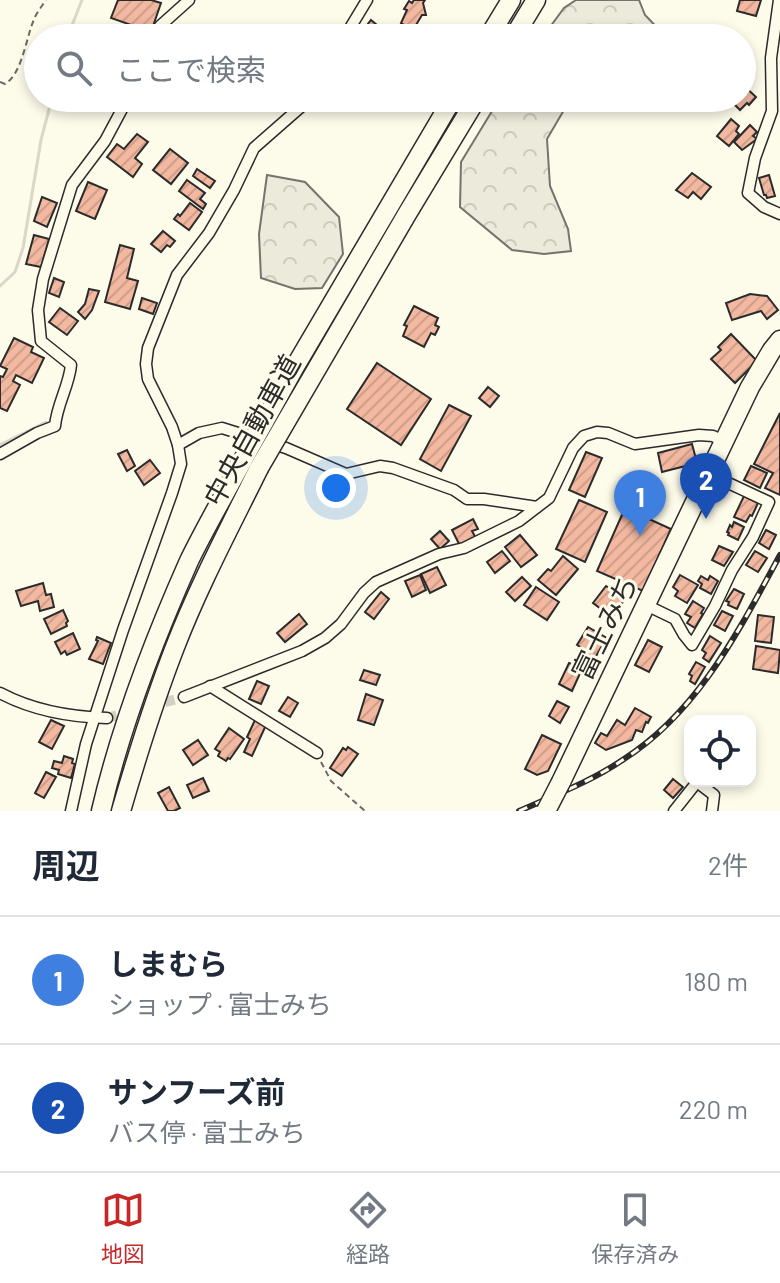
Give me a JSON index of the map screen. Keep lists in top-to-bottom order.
{
  "streets": {
    "highway": ["中央自動車道", "富士みち"]
  },
  "page": {
    "search": "ここで検索",
    "pins": ["2", "1"],
    "heading": ["周辺", "2件"],
    "list": [
      {
        "mark": "1",
        "name": "しまむら",
        "note": "ショップ · 富士みち",
        "value": "180 m"
      },
      {
        "mark": "2",
        "name": "サンフーズ前",
        "note": "バス停 · 富士みち",
        "value": "220 m"
      }
    ],
    "nav": ["地図", "経路", "保存済み"]
  }
}
